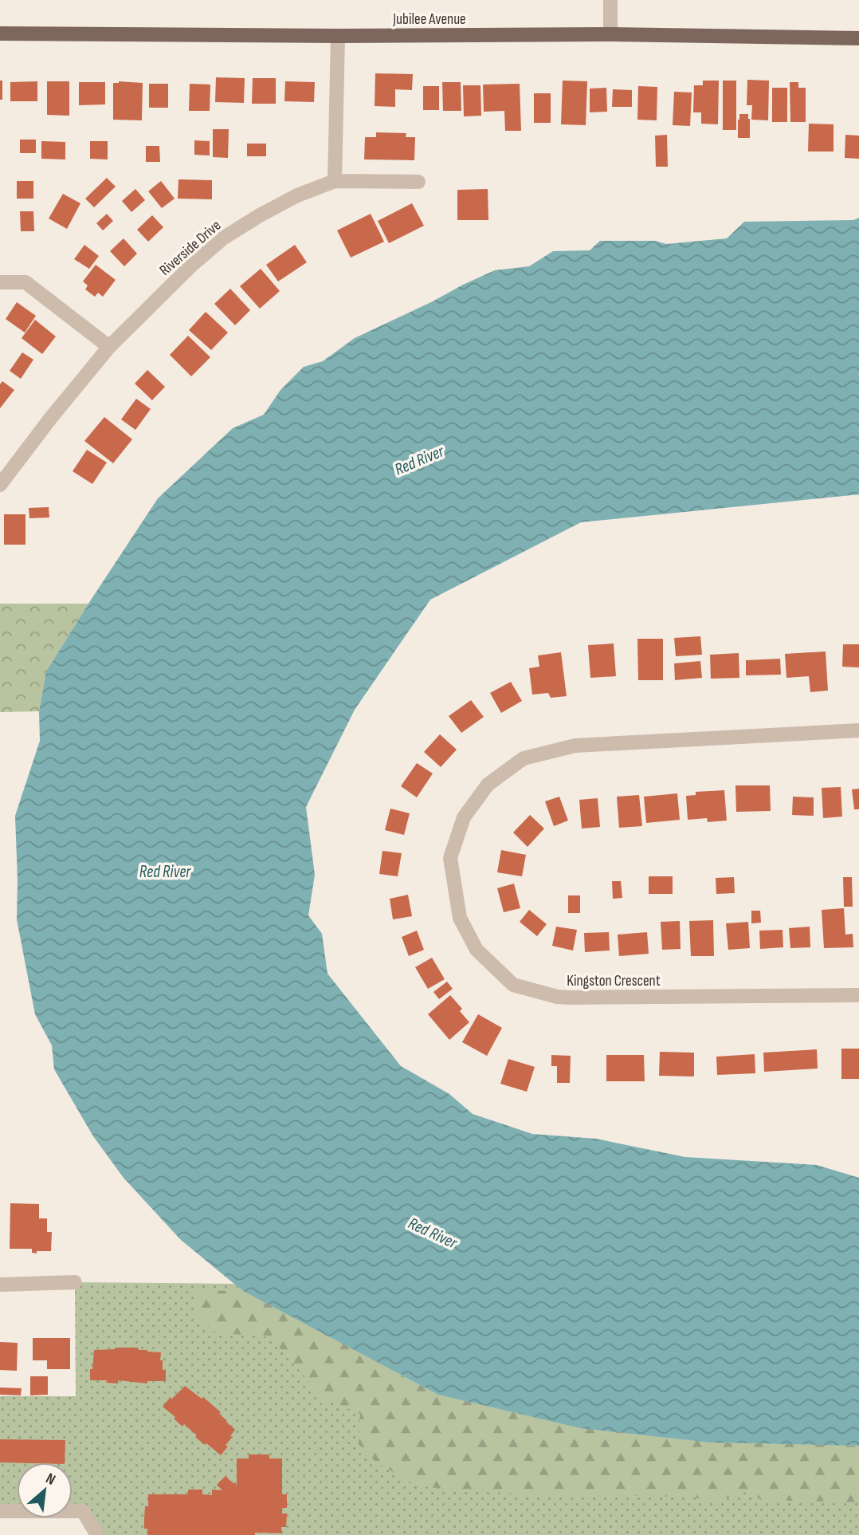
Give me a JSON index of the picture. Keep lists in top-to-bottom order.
{
  "streets": {
    "main road": ["Jubilee Avenue"],
    "street": ["Riverside Drive", "Kingston Crescent"]
  },
  "water": ["Red River"],
  "north": "top right"
}
